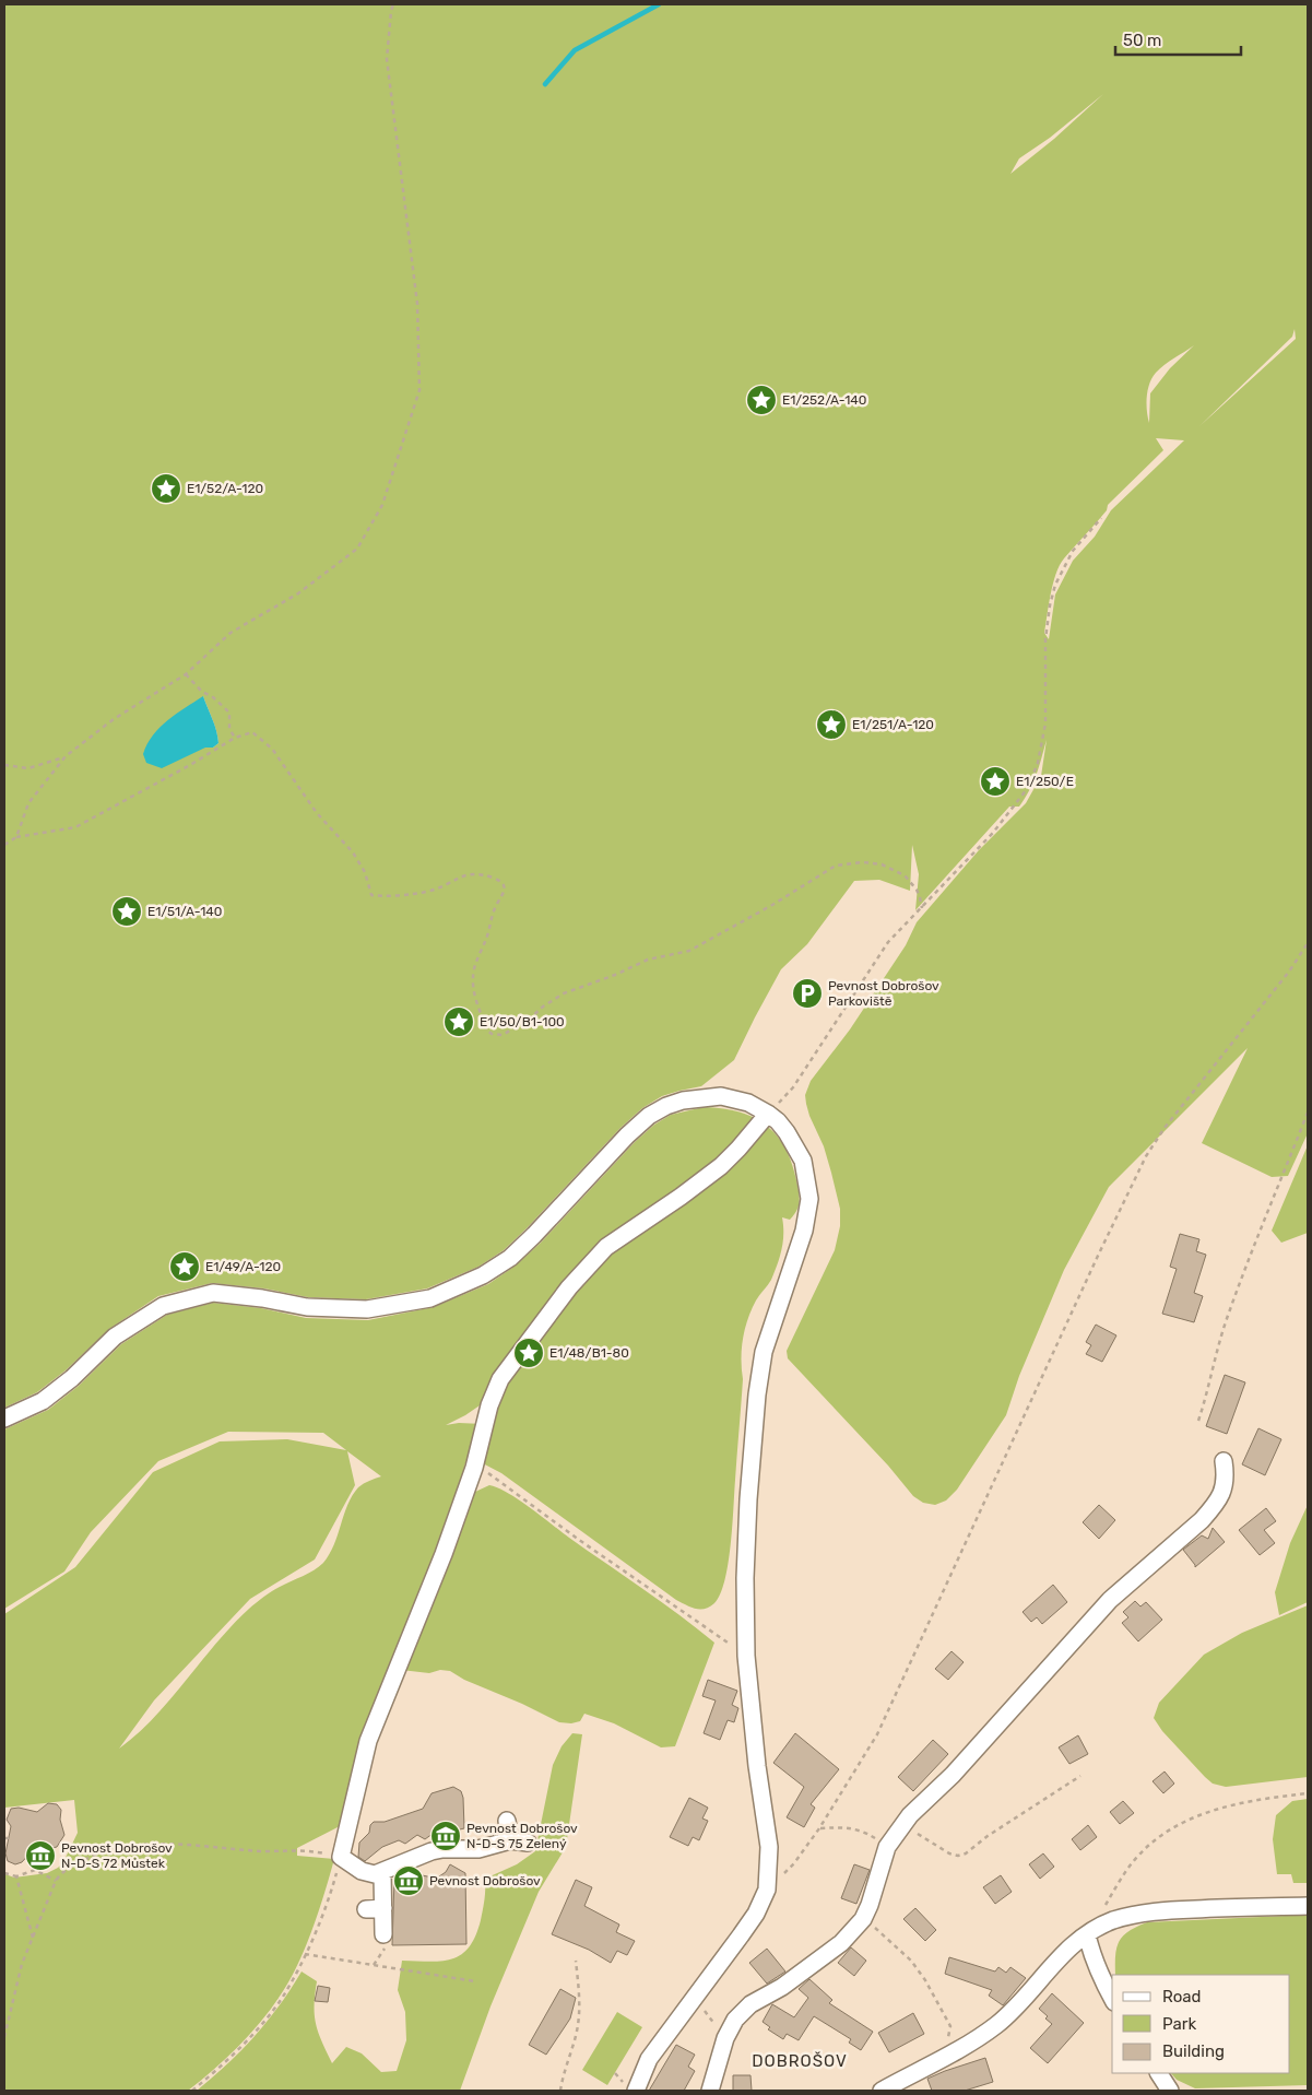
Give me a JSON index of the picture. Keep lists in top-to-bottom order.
{
  "districts": ["DOBROŠOV"],
  "places": {
    "place": [
      "E1/252/A-140",
      "E1/52/A-120",
      "E1/251/A-120",
      "E1/250/E",
      "E1/51/A-140",
      "E1/50/B1-100",
      "E1/49/A-120",
      "E1/48/B1-80"
    ],
    "parking": ["Pevnost Dobrošov Parkoviště"],
    "museum": ["Pevnost Dobrošov N-D-S 75 Zelený", "Pevnost Dobrošov N-D-S 72 Můstek", "Pevnost Dobrošov"]
  },
  "legend": ["Road", "Park", "Building"],
  "scale_bar": "50 m"
}
